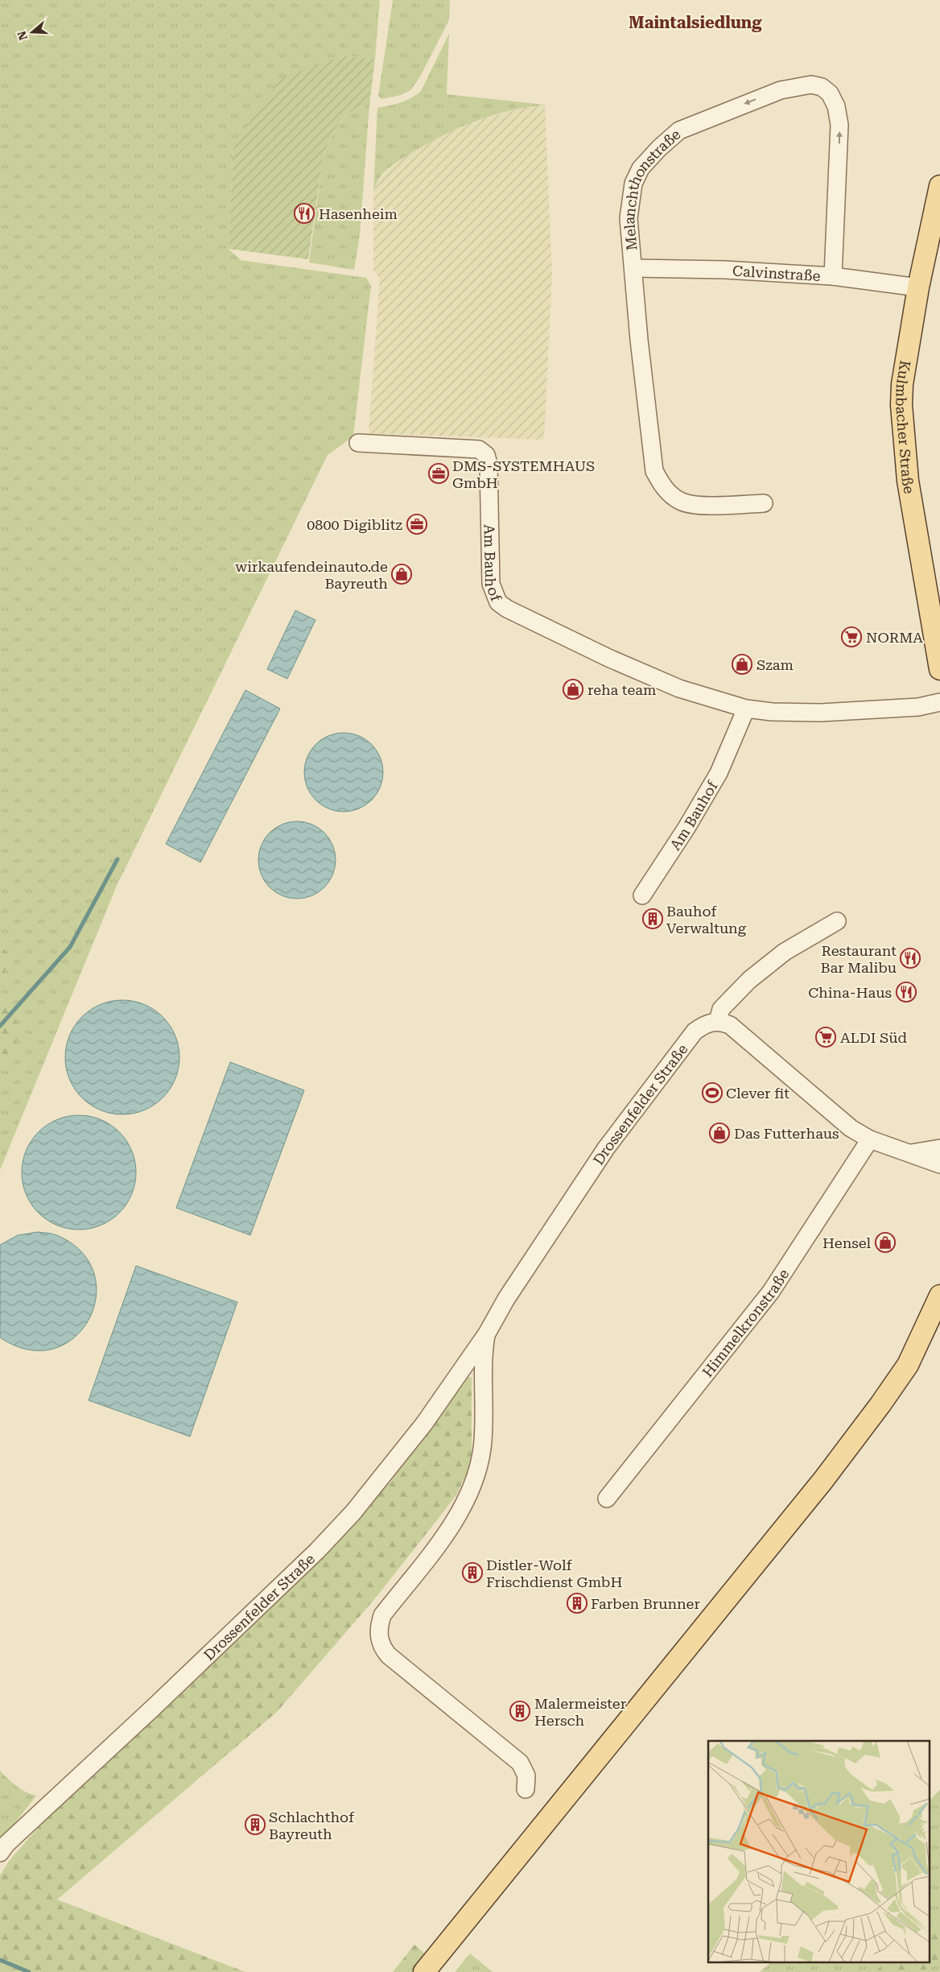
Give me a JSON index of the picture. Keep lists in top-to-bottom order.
{
  "streets": {
    "main road": ["Kulmbacher Straße"],
    "street": [
      "Melanchthonstraße",
      "Calvinstraße",
      "Am Bauhof",
      "Drossenfelder Straße",
      "Himmelkronstraße"
    ]
  },
  "crossings": [
    ["Melanchthonstraße", "Calvinstraße"],
    ["Calvinstraße", "Kulmbacher Straße"]
  ],
  "districts": ["Maintalsiedlung"],
  "places": {
    "restaurant": ["Hasenheim", "Restaurant Bar Malibu", "China-Haus"],
    "office": ["DMS-SYSTEMHAUS GmbH", "0800 Digiblitz"],
    "shop": [
      "wirkaufendeinauto.de Bayreuth",
      "Szam",
      "reha team",
      "Das Futterhaus",
      "Hensel"
    ],
    "supermarket": ["NORMA", "ALDI Süd"],
    "building": [
      "Bauhof Verwaltung",
      "Distler-Wolf Frischdienst GmbH",
      "Farben Brunner",
      "Malermeister Hersch",
      "Schlachthof Bayreuth"
    ],
    "sports": ["Clever fit"]
  },
  "north": "left"
}
